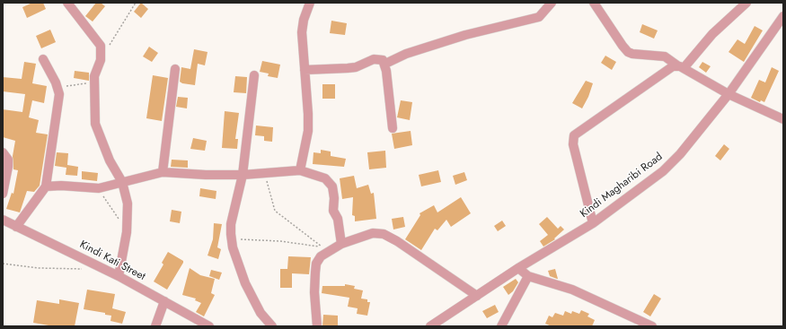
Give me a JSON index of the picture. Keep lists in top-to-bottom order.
{
  "streets": {
    "street": ["Kindi Magharibi Road", "Kindi Kati Street"]
  }
}
